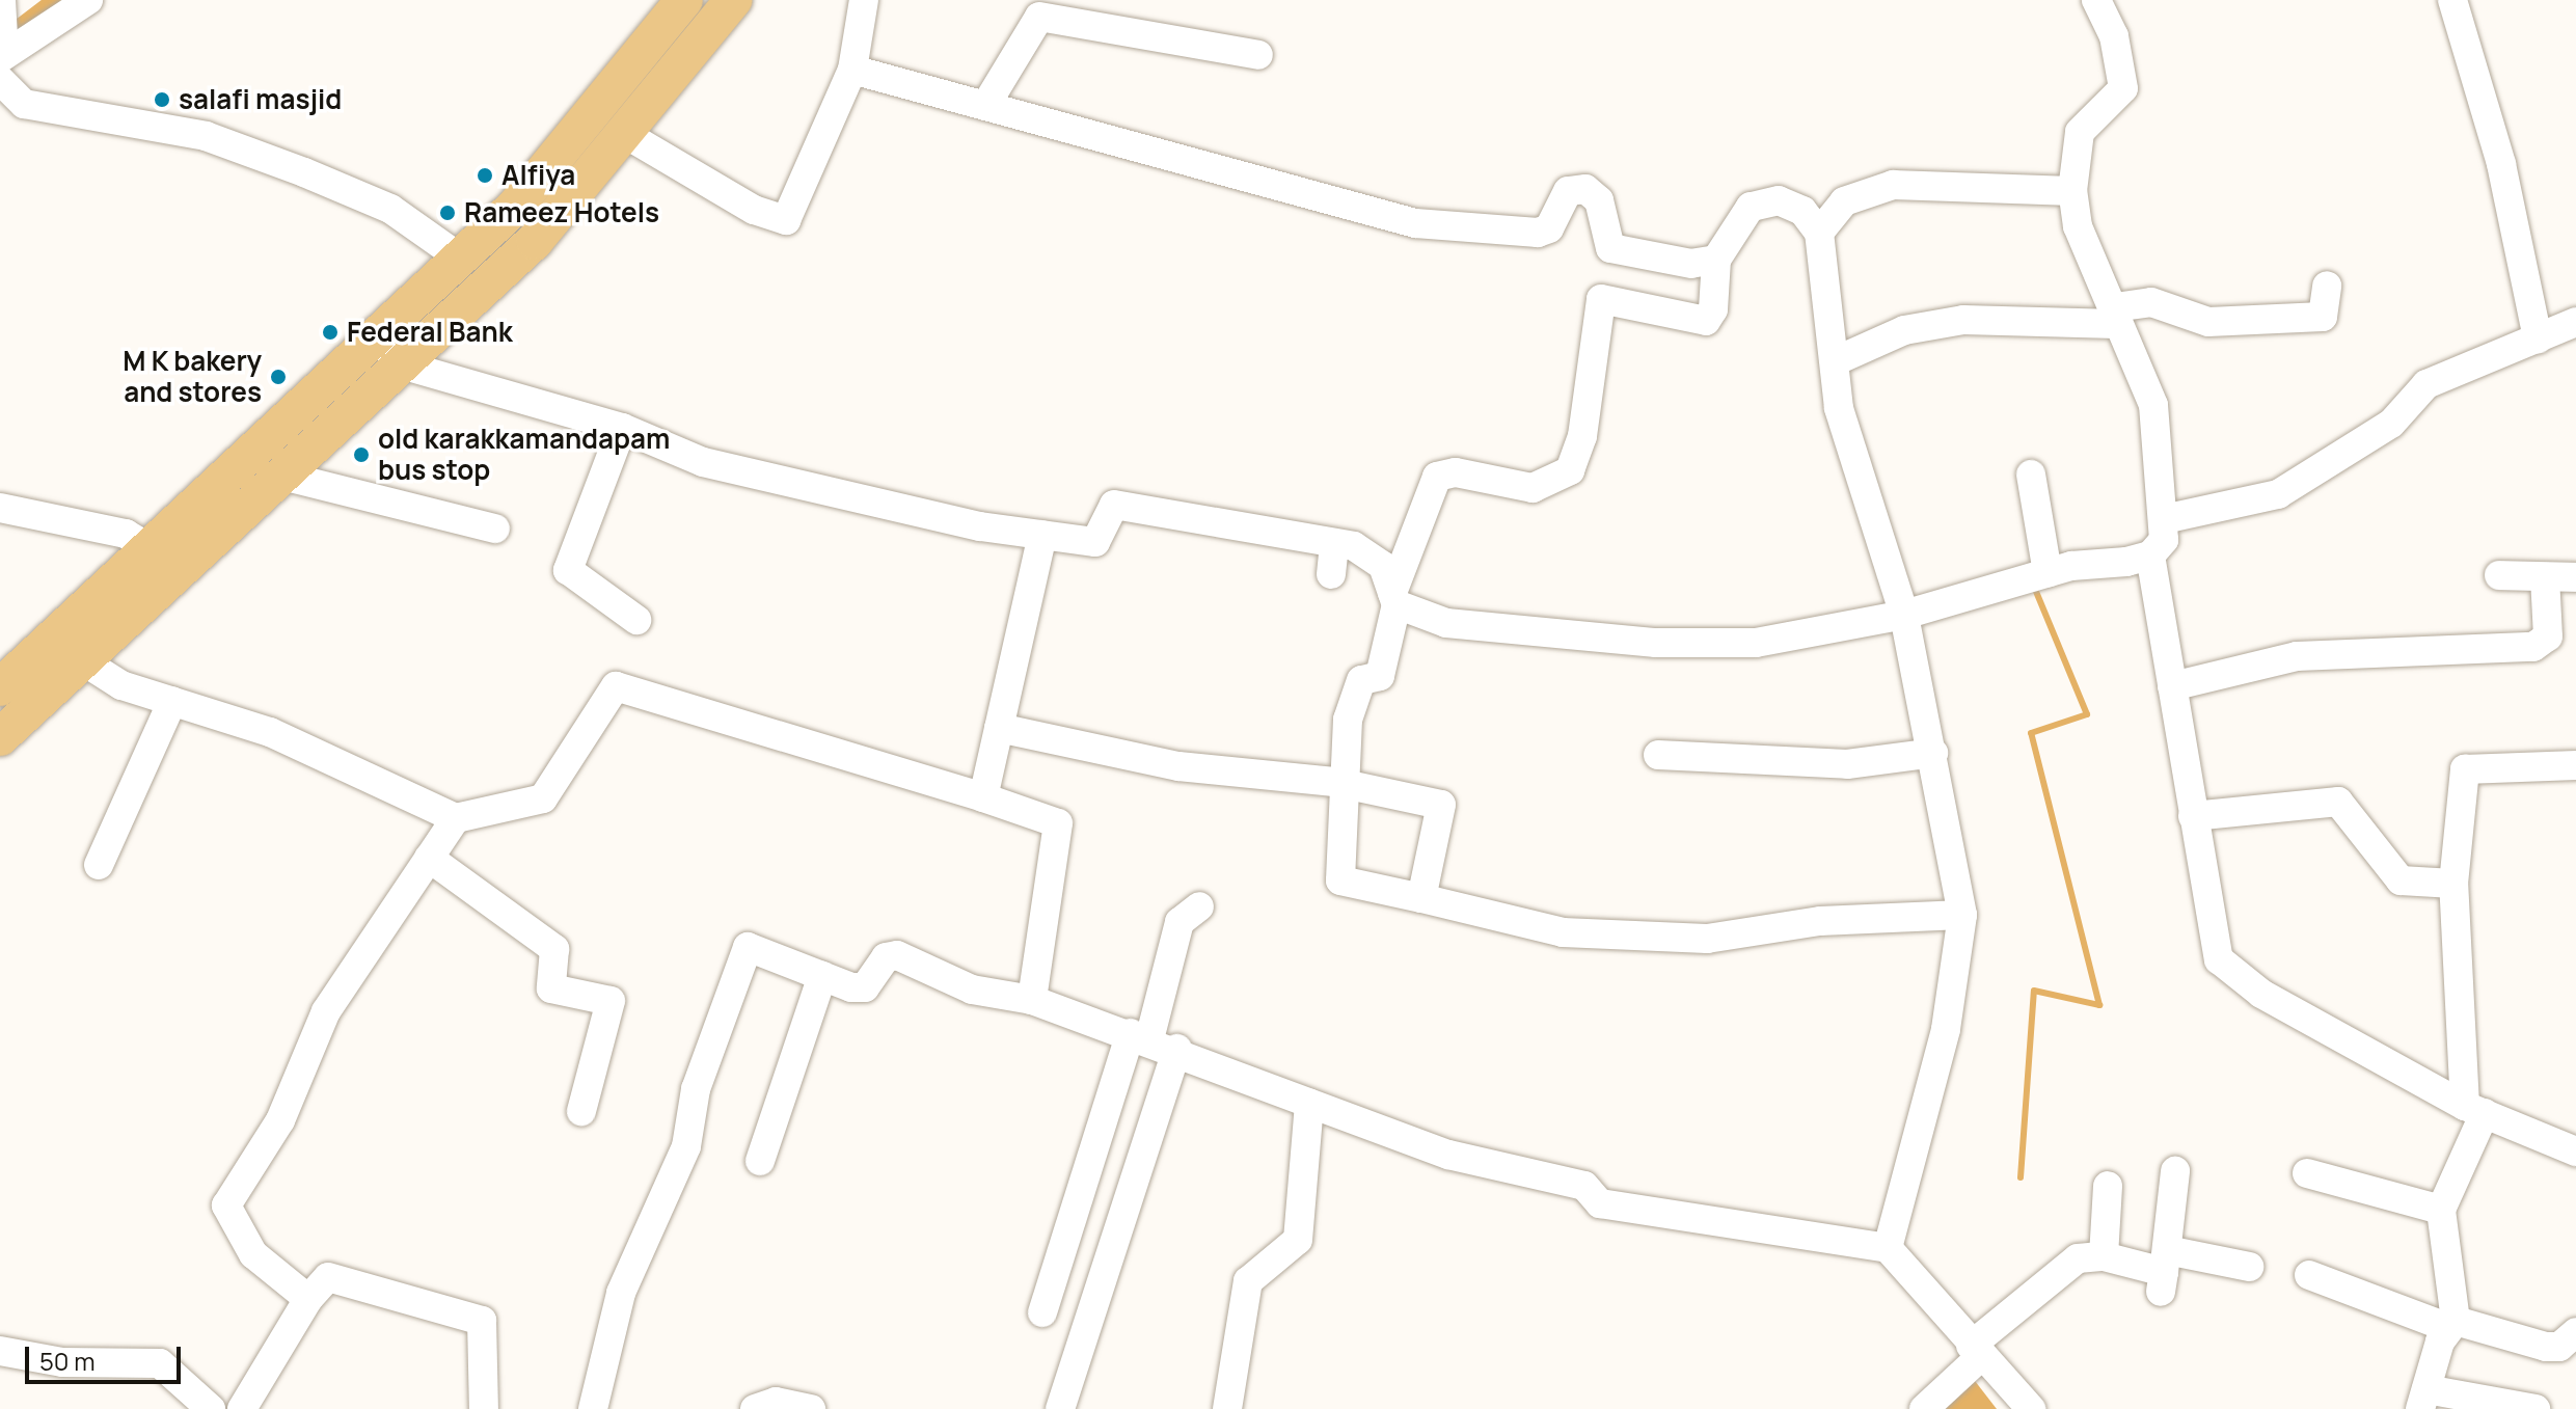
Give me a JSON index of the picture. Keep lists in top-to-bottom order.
{
  "places": [
    "salafi masjid",
    "Alfiya",
    "Rameez Hotels",
    "Federal Bank",
    "M K bakery and stores",
    "old karakkamandapam bus stop"
  ],
  "scale_bar": "50 m"
}
